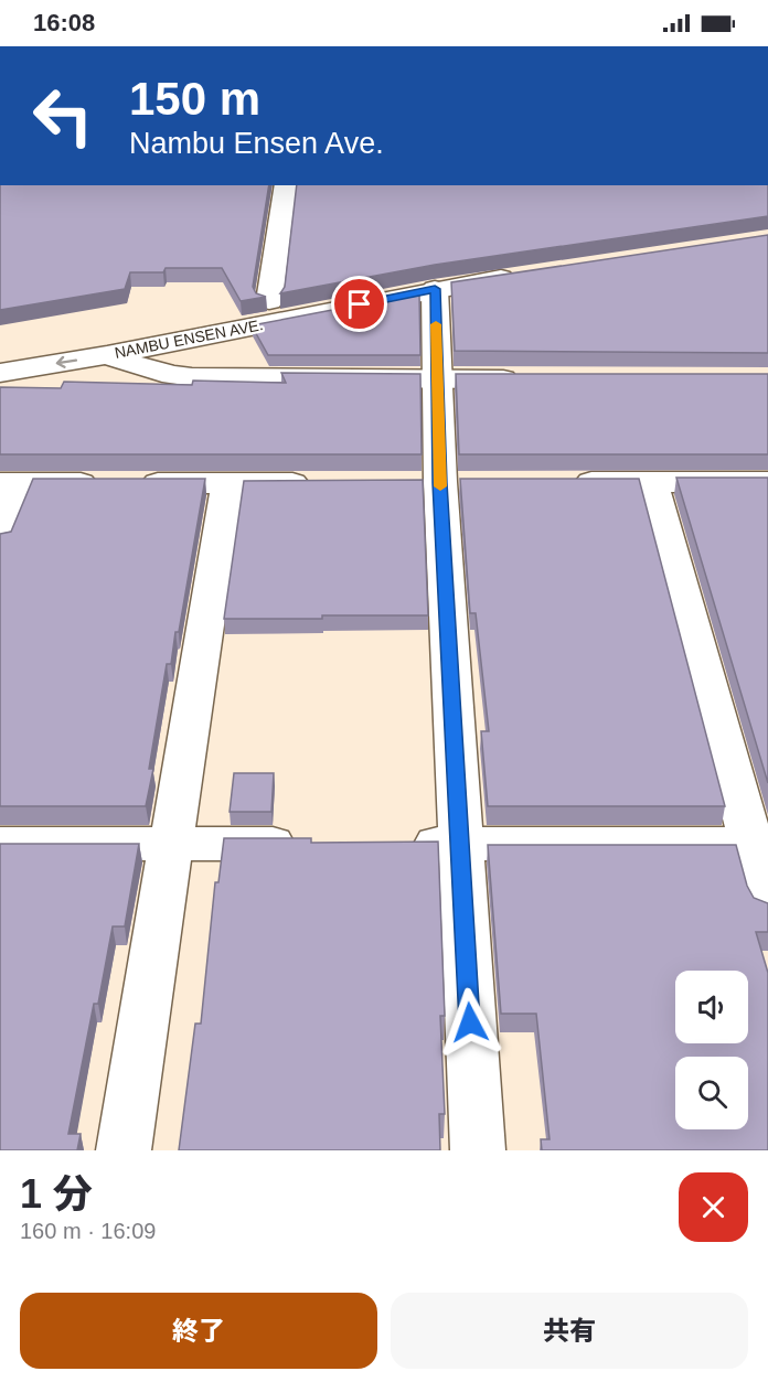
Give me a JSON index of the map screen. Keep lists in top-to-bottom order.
{
  "streets": {
    "street": ["NAMBU ENSEN AVE."]
  },
  "page": {
    "status": "16:08",
    "turn": ["150 m", "Nambu Ensen Ave."],
    "heading": ["1 分", "160 m · 16:09"],
    "buttons": ["終了", "共有"]
  }
}
